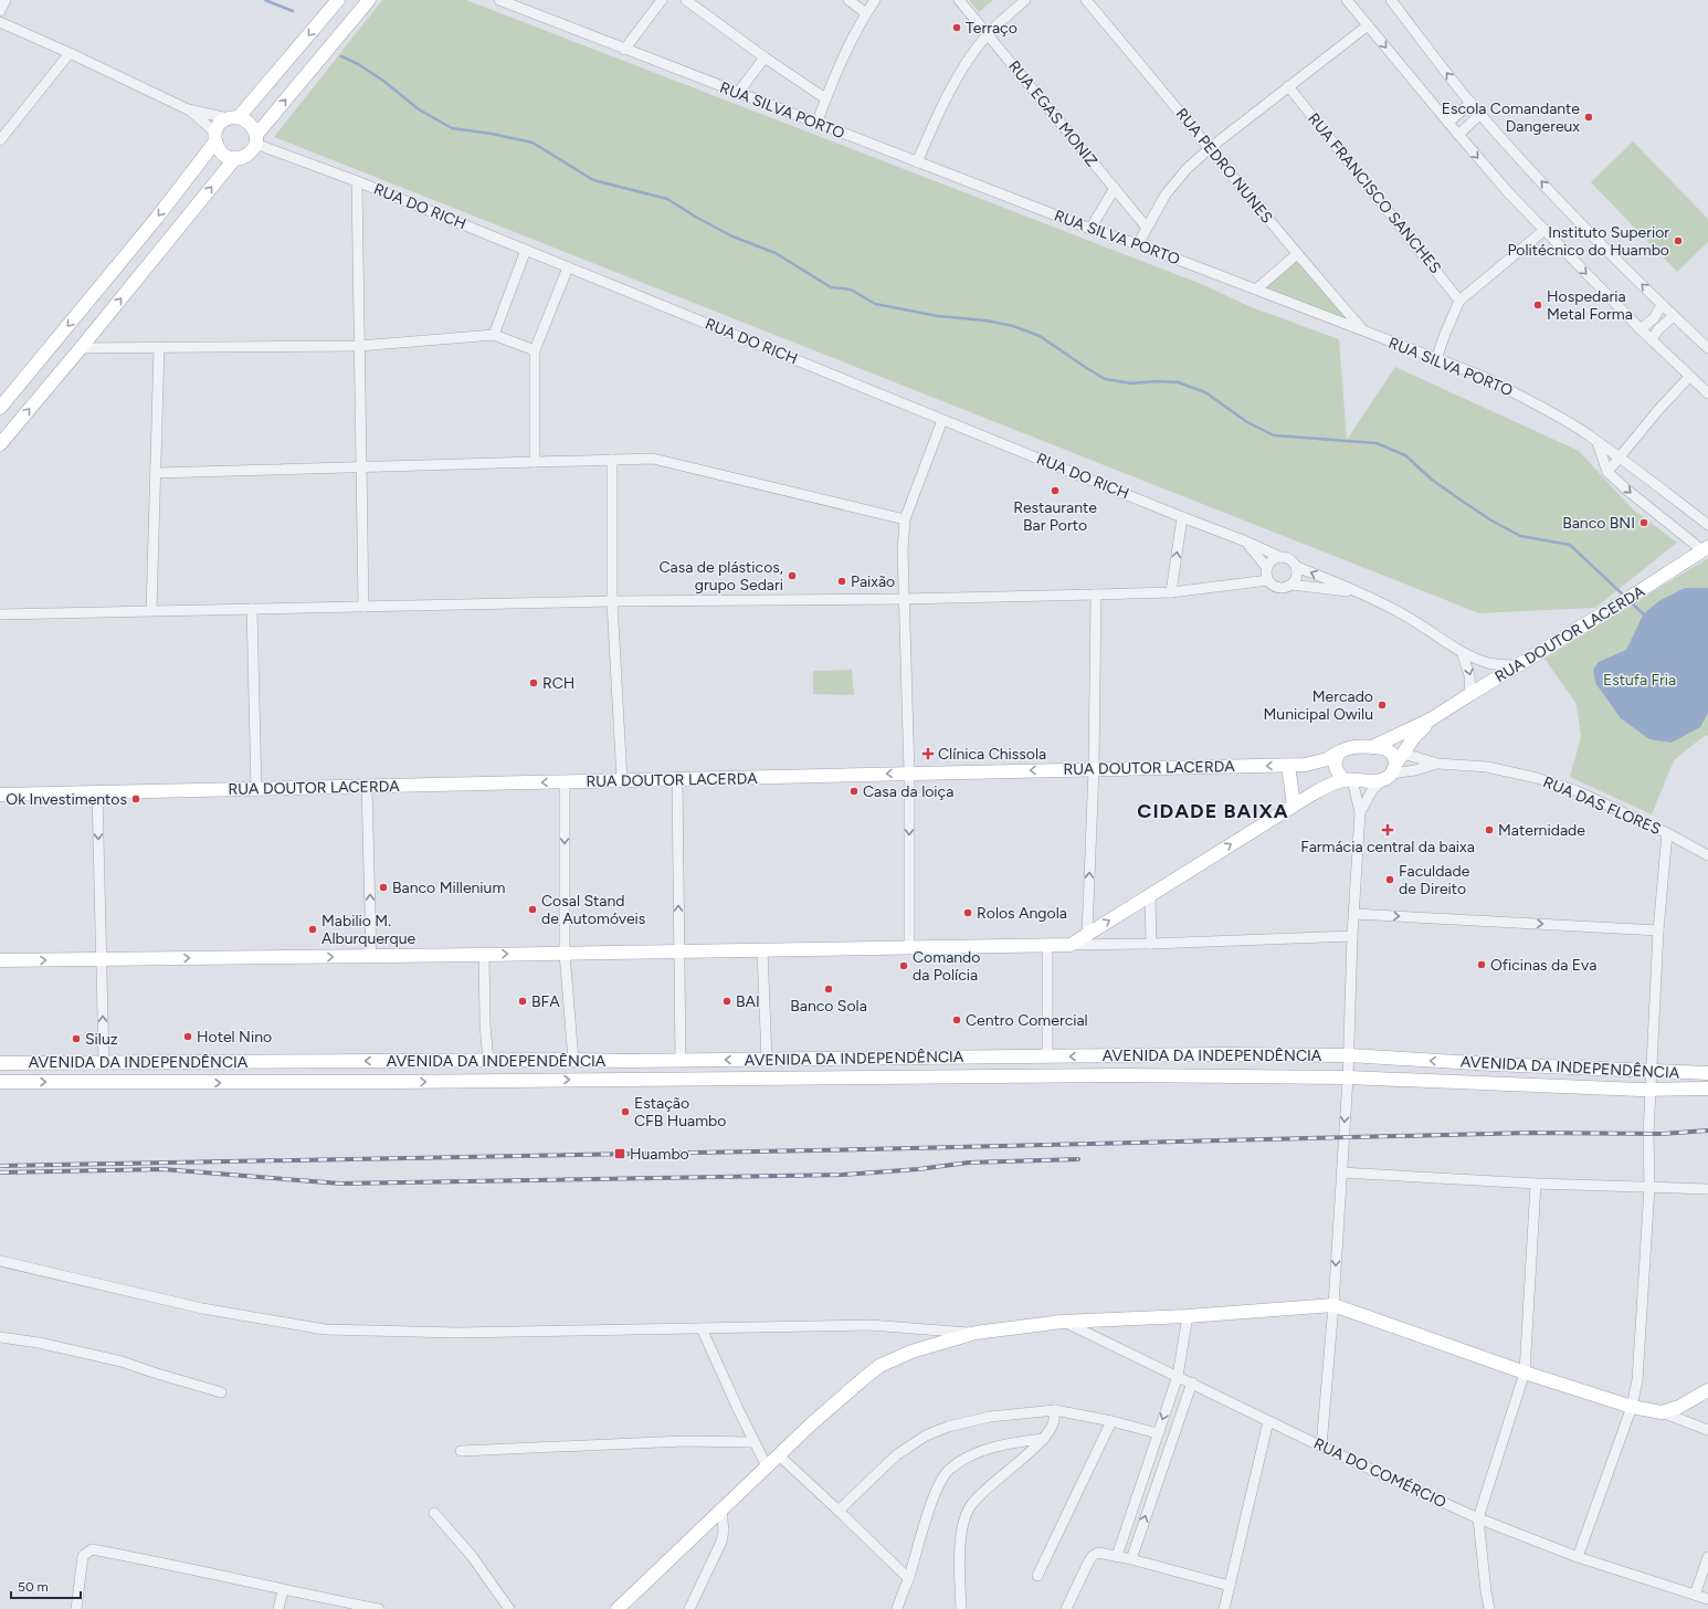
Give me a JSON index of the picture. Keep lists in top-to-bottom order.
{
  "streets": {
    "main road": ["RUA DOUTOR LACERDA", "AVENIDA DA INDEPENDÊNCIA"],
    "street": [
      "RUA SILVA PORTO",
      "RUA EGAS MONIZ",
      "RUA PEDRO NUNES",
      "RUA FRANCISCO SANCHES",
      "RUA DO RICH",
      "RUA DAS FLORES",
      "RUA DO COMÉRCIO"
    ]
  },
  "crossings": [
    ["RUA SILVA PORTO", "RUA PEDRO NUNES"],
    ["RUA DOUTOR LACERDA", "RUA DAS FLORES"]
  ],
  "one_way": ["RUA DOUTOR LACERDA"],
  "districts": ["CIDADE BAIXA"],
  "parks": ["Estufa Fria"],
  "places": {
    "other": [
      "Terraço",
      "Escola Comandante Dangereux",
      "Instituto Superior Politécnico do Huambo",
      "Hospedaria Metal Forma",
      "Restaurante Bar Porto",
      "Banco BNI",
      "Casa de plásticos, grupo Sedari",
      "Paixão",
      "RCH",
      "Mercado Municipal Owilu",
      "Casa da loiça",
      "Ok Investimentos",
      "Maternidade",
      "Faculdade de Direito",
      "Banco Millenium",
      "Cosal Stand de Automóveis",
      "Rolos Angola",
      "Mabilio M. Alburquerque",
      "Oficinas da Eva",
      "Comando da Polícia",
      "Banco Sola",
      "BFA",
      "BAI",
      "Centro Comercial",
      "Hotel Nino",
      "Siluz",
      "Estação CFB Huambo"
    ],
    "health": ["Clínica Chissola", "Farmácia central da baixa"],
    "transit": ["Huambo"]
  },
  "scale_bar": "50 m"
}
